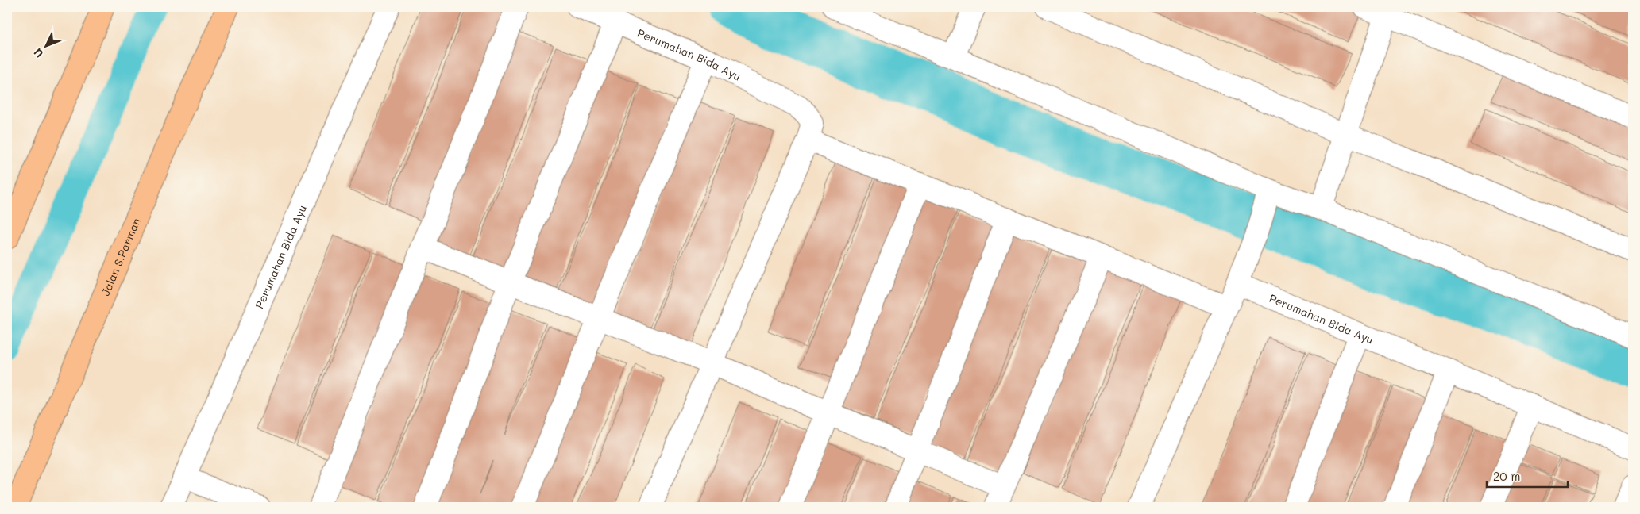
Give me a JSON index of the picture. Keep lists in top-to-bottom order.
{
  "streets": {
    "main road": ["Jalan S.Parman"],
    "street": ["Perumahan Bida Ayu"]
  },
  "scale_bar": "20 m",
  "north": "bottom left"
}
